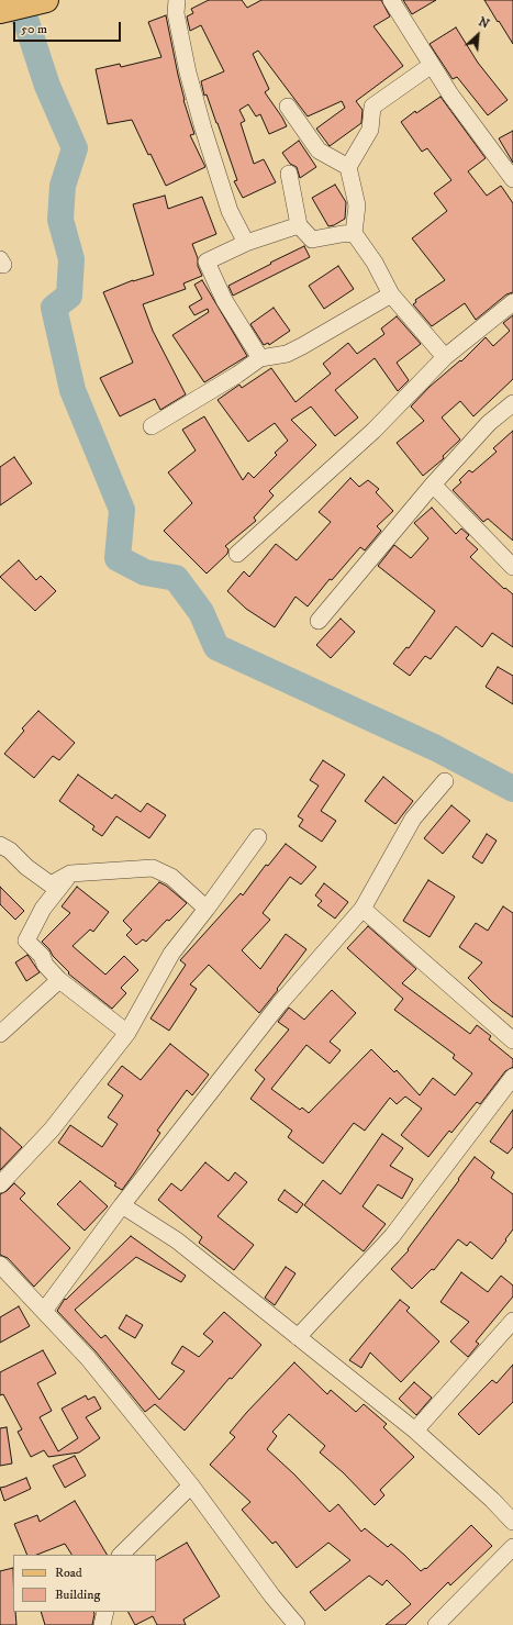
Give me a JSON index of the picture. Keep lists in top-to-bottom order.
{
  "legend": ["Road", "Building"],
  "scale_bar": "50 m",
  "north": "top right"
}
